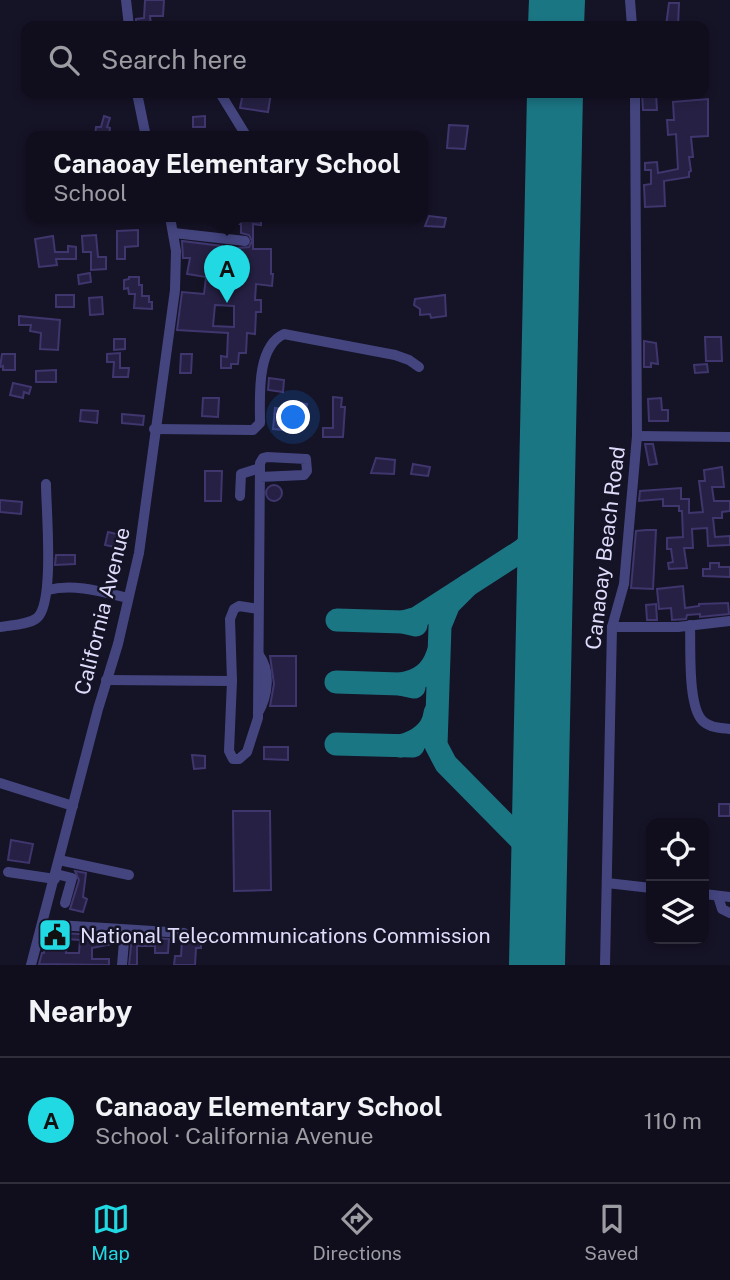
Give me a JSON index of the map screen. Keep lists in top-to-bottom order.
{
  "streets": {
    "street": ["Canaoay Beach Road", "California Avenue"]
  },
  "places": {
    "public building": ["National Telecommunications Commission"]
  },
  "page": {
    "search": "Search here",
    "popup": ["Canaoay Elementary School", "School"],
    "pins": "A",
    "heading": "Nearby",
    "list": [
      {
        "mark": "A",
        "name": "Canaoay Elementary School",
        "note": "School · California Avenue",
        "value": "110 m"
      }
    ],
    "nav": ["Map", "Directions", "Saved"]
  }
}
